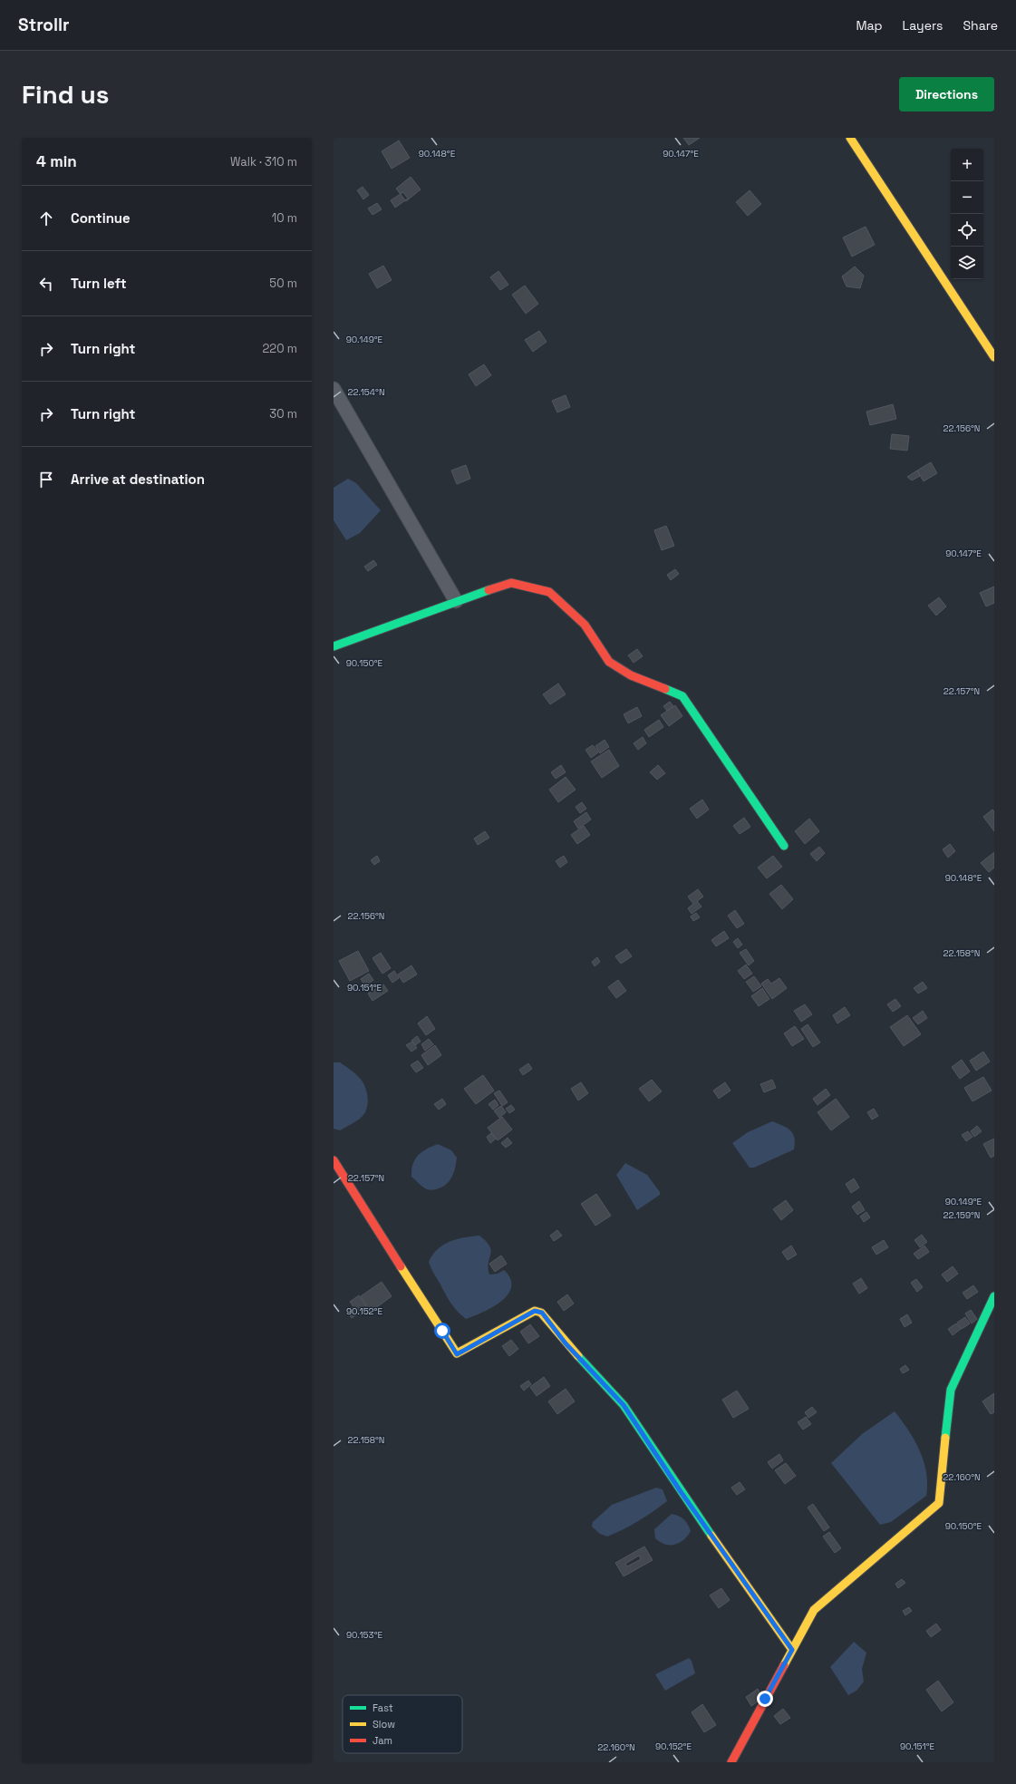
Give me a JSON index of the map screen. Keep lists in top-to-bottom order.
{
  "legend": ["Fast", "Slow", "Jam"],
  "page": {
    "header": "Strollr",
    "nav": ["Map", "Layers", "Share"],
    "buttons": "Directions",
    "title": "Find us",
    "heading": ["4 min", "Walk · 310 m"],
    "map_buttons": ["+", "−"],
    "list": [
      ["Continue", "10 m"],
      ["Turn left", "50 m"],
      ["Turn right", "220 m"],
      ["Turn right", "30 m"],
      "Arrive at destination"
    ]
  },
  "coordinates": [
    "90.148°E",
    "90.147°E",
    "90.149°E",
    "22.154°N",
    "22.156°N",
    "90.150°E",
    "22.157°N",
    "22.158°N",
    "90.151°E",
    "22.159°N",
    "90.152°E",
    "22.160°N",
    "90.153°E"
  ]
}
